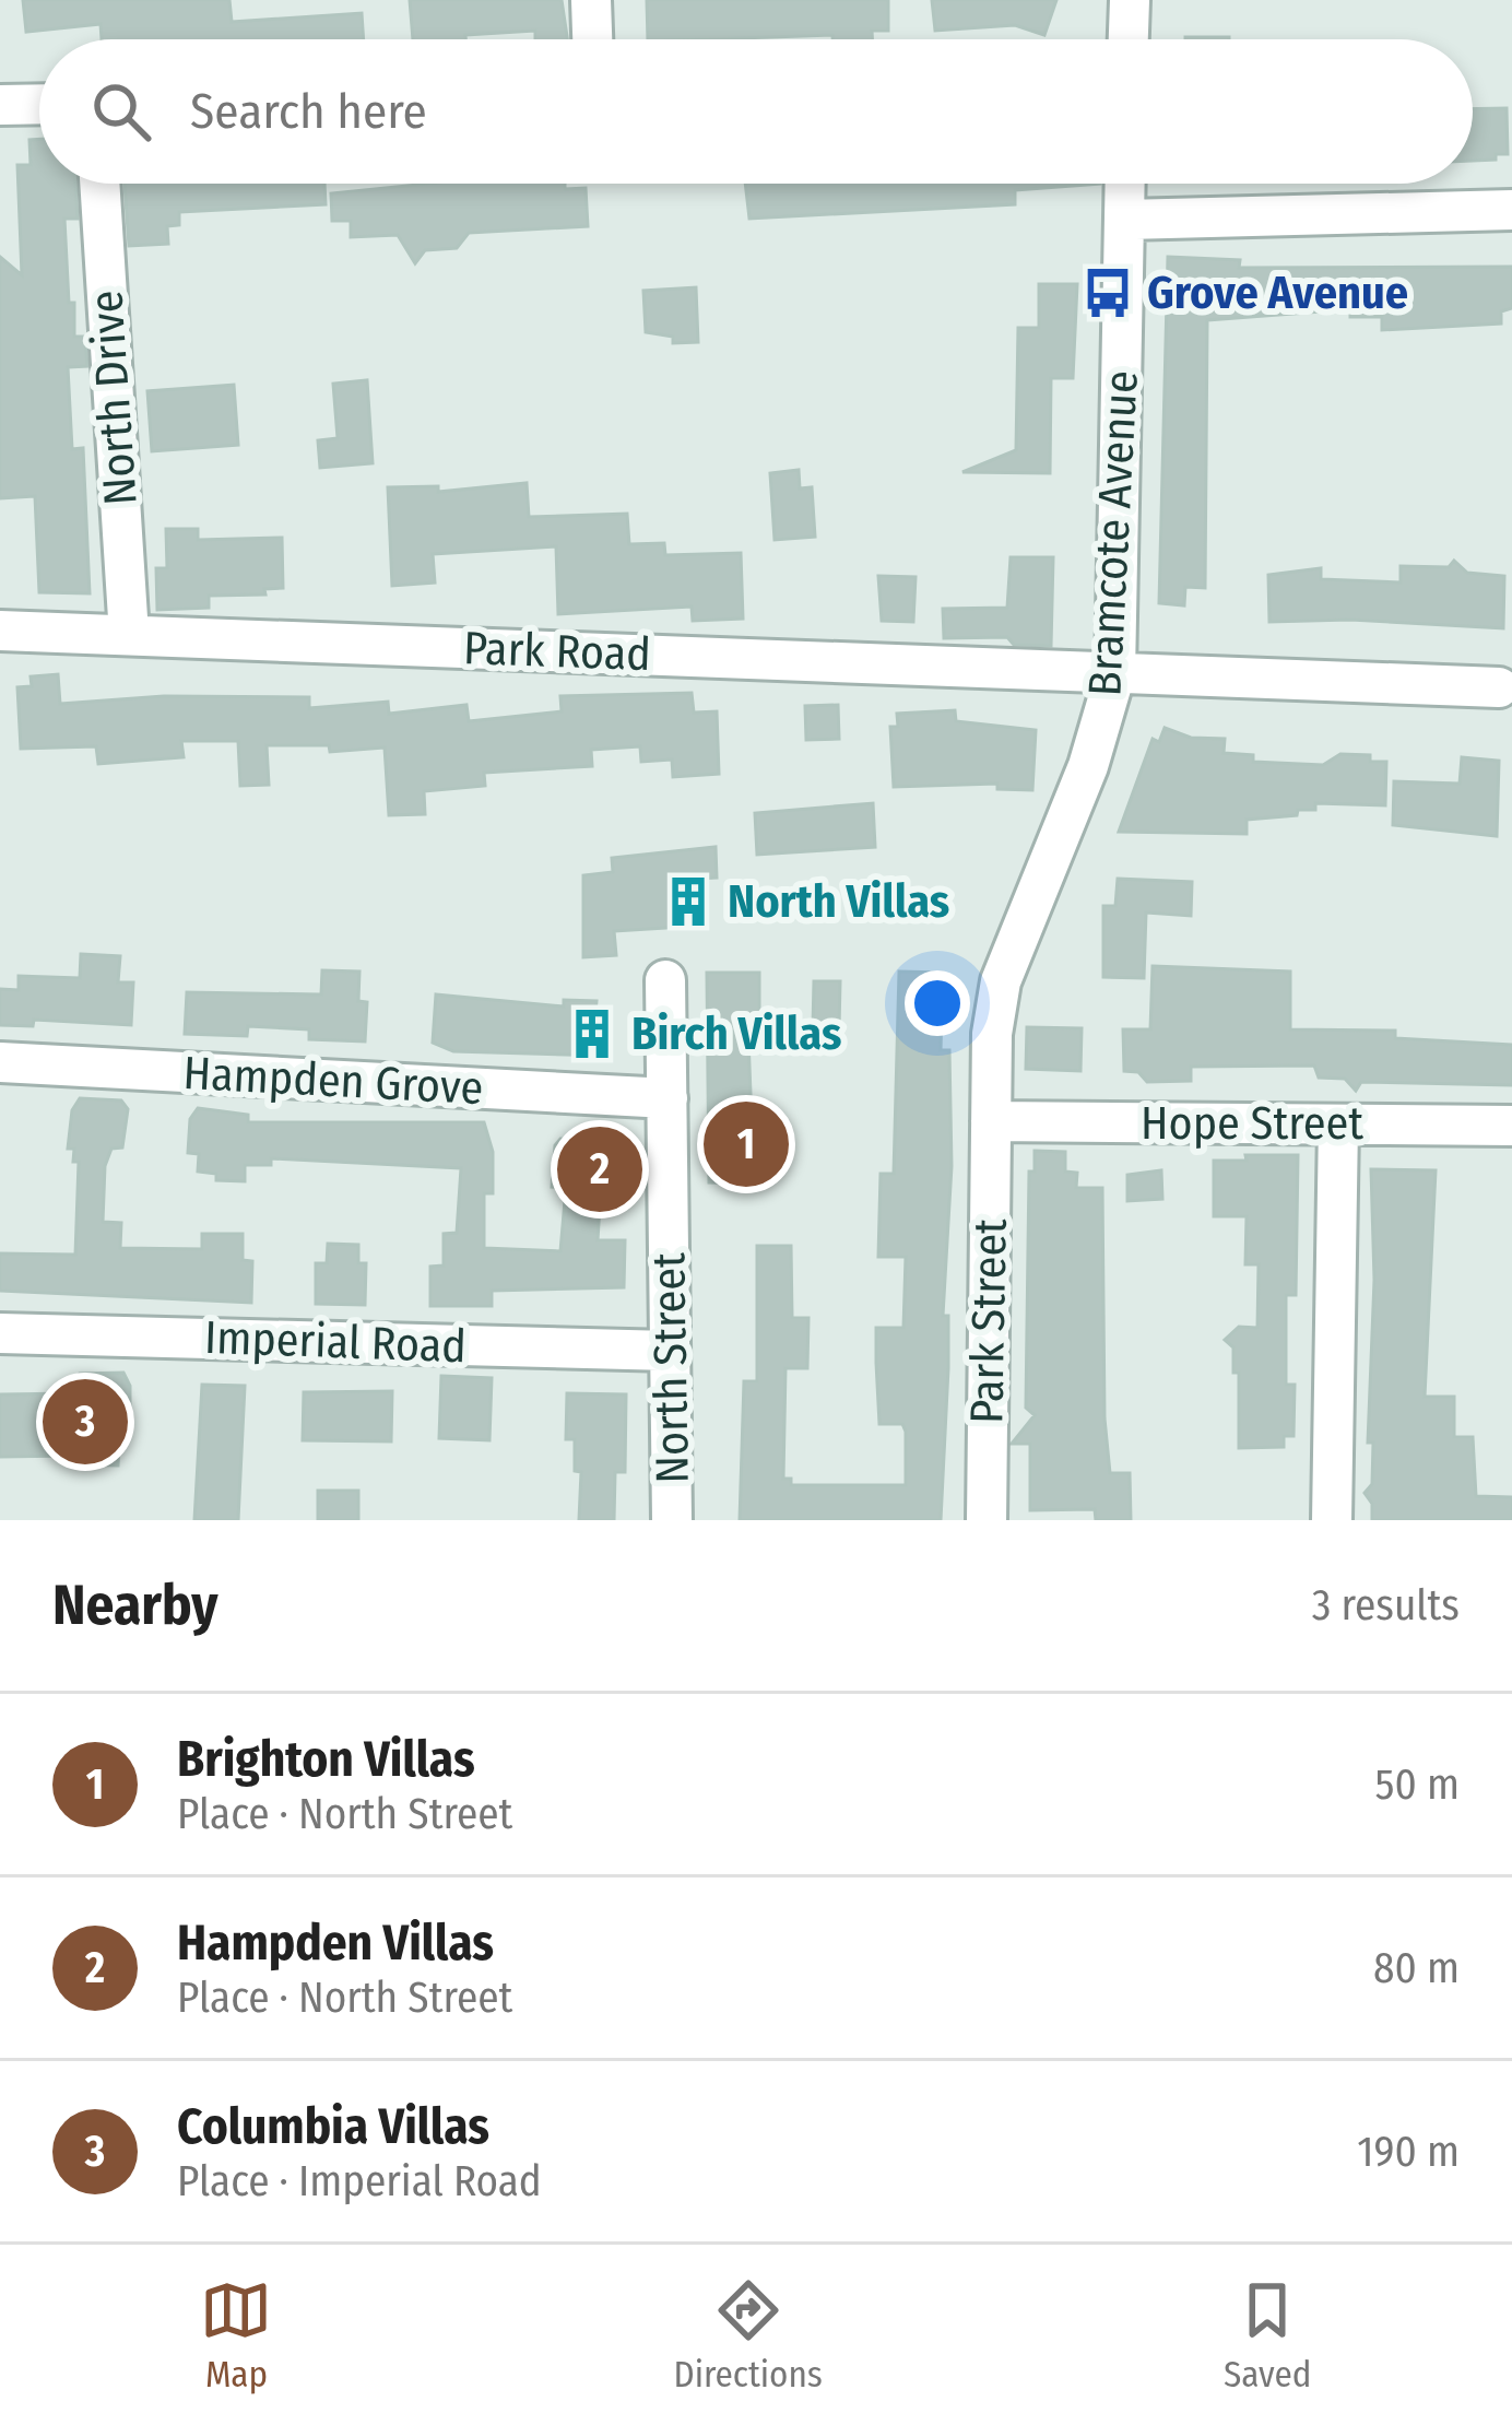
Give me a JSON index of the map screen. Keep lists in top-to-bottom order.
{
  "streets": {
    "street": [
      "North Drive",
      "Bramcote Avenue",
      "Park Road",
      "Hampden Grove",
      "Hope Street",
      "Park Street",
      "Imperial Road",
      "North Street"
    ]
  },
  "crossings": [
    ["North Drive", "Park Road"],
    ["Bramcote Avenue", "Park Road"],
    ["Bramcote Avenue", "Hope Street"],
    ["Bramcote Avenue", "Park Street"],
    ["Hampden Grove", "North Street"],
    ["Hope Street", "Park Street"],
    ["Imperial Road", "North Street"]
  ],
  "places": {
    "bus stop": ["Grove Avenue"],
    "building": ["North Villas", "Birch Villas"]
  },
  "page": {
    "search": "Search here",
    "pins": ["1", "2", "3"],
    "heading": ["Nearby", "3 results"],
    "list": [
      {
        "mark": "1",
        "name": "Brighton Villas",
        "note": "Place · North Street",
        "value": "50 m"
      },
      {
        "mark": "2",
        "name": "Hampden Villas",
        "note": "Place · North Street",
        "value": "80 m"
      },
      {
        "mark": "3",
        "name": "Columbia Villas",
        "note": "Place · Imperial Road",
        "value": "190 m"
      }
    ],
    "nav": ["Map", "Directions", "Saved"]
  }
}
